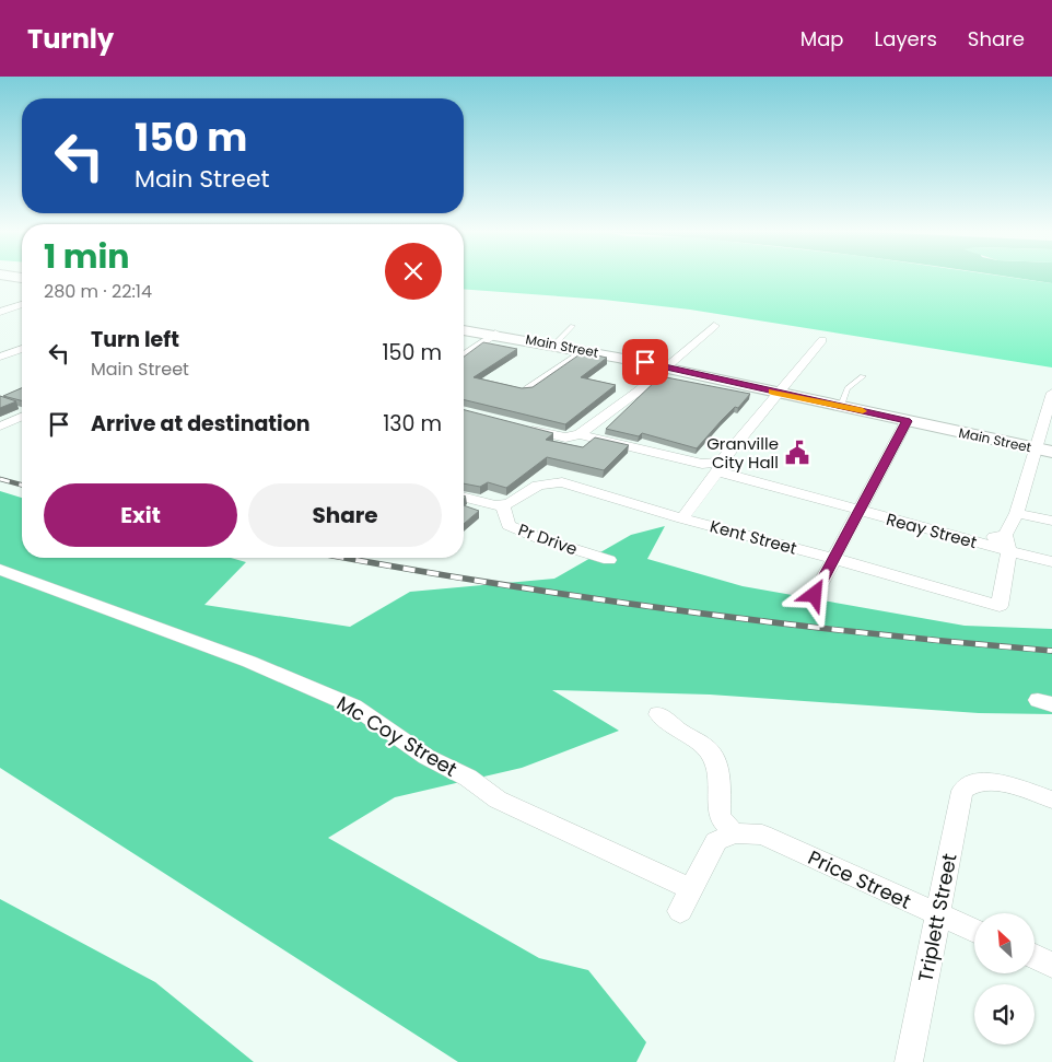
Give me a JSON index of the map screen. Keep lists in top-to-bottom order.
{
  "streets": {
    "main road": ["Main Street"],
    "street": [
      "Reay Street",
      "Kent Street",
      "Pr Drive",
      "Mc Coy Street",
      "Price Street",
      "Triplett Street"
    ]
  },
  "crossings": [
    ["Reay Street", "Kent Street"],
    ["Kent Street", "Pr Drive"],
    ["Price Street", "Triplett Street"]
  ],
  "places": {
    "public building": ["Granville City Hall"]
  },
  "north": "top left",
  "page": {
    "header": "Turnly",
    "nav": ["Map", "Layers", "Share"],
    "turn": ["150 m", "Main Street"],
    "heading": ["1 min", "280 m · 22:14"],
    "list": [
      {
        "name": "Turn left",
        "note": "Main Street",
        "value": "150 m"
      },
      {
        "name": "Arrive at destination",
        "value": "130 m"
      }
    ],
    "buttons": ["Exit", "Share"]
  }
}
